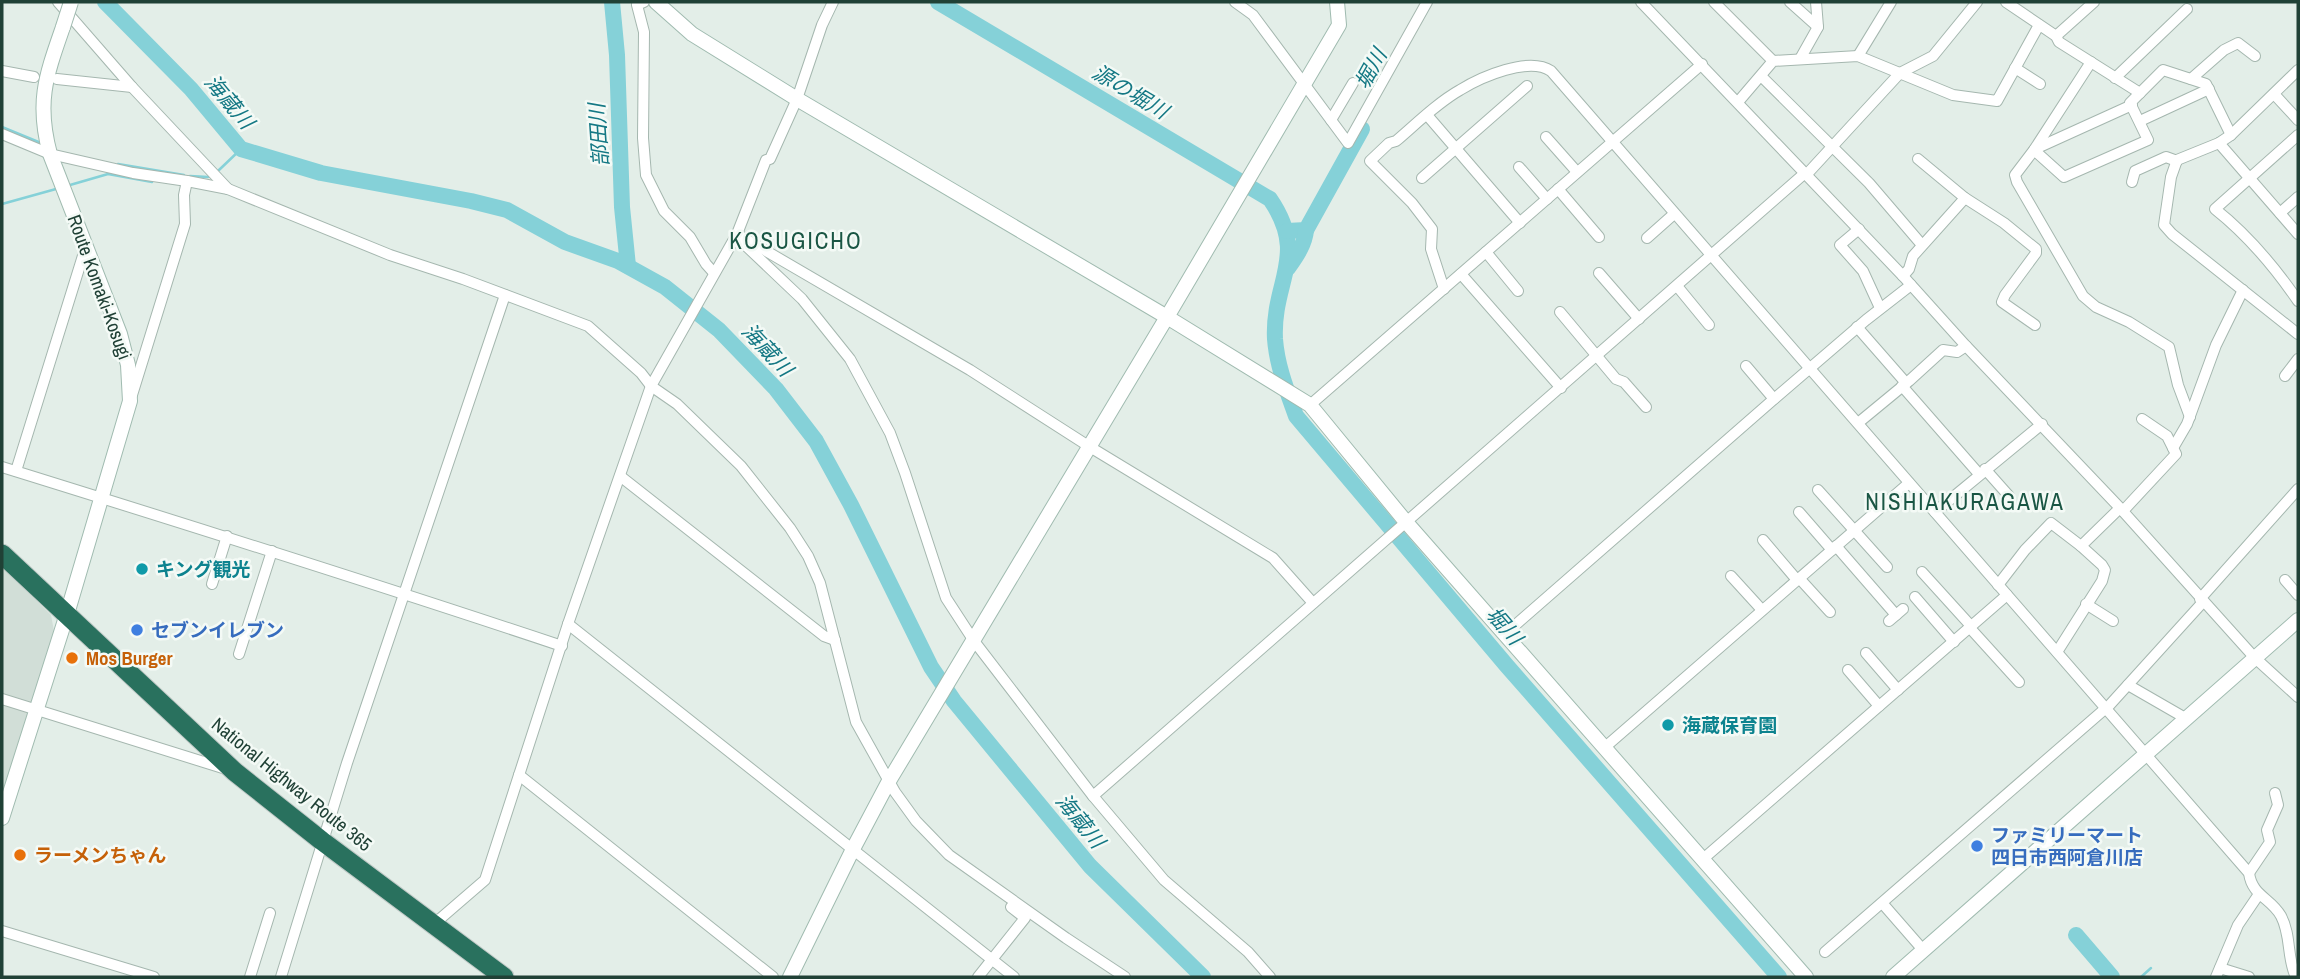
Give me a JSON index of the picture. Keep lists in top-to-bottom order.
{
  "streets": {
    "highway": ["National Highway Route 365"],
    "street": ["Route Komaki-Kosugi"]
  },
  "crossings": [
    ["Route Komaki-Kosugi", "National Highway Route 365"]
  ],
  "districts": ["KOSUGICHO", "NISHIAKURAGAWA"],
  "water": [
    "堀川",
    "源の堀川",
    "海蔵川",
    "部田川"
  ],
  "places": [
    "キング観光",
    "セブンイレブン",
    "Mos Burger",
    "海蔵保育園",
    "ファミリーマート 四日市西阿倉川店",
    "ラーメンちゃん"
  ]
}
